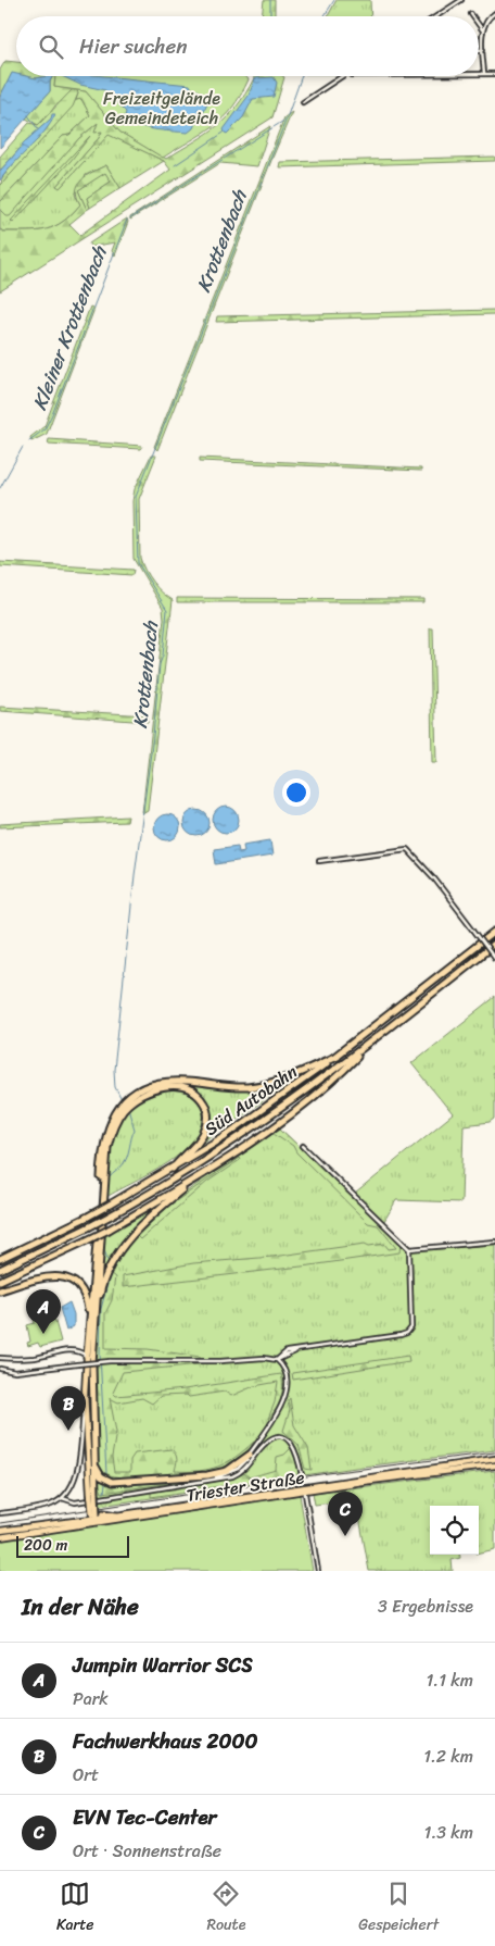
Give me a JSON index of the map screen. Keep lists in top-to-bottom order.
{
  "streets": {
    "highway": ["Süd Autobahn"],
    "main road": ["Triester Straße"]
  },
  "water": ["Krottenbach", "Kleiner Krottenbach"],
  "parks": ["Freizeitgelände Gemeindeteich"],
  "scale_bar": "200 m",
  "page": {
    "search": "Hier suchen",
    "pins": ["A", "B", "C"],
    "scale": "200 m",
    "heading": ["In der Nähe", "3 Ergebnisse"],
    "list": [
      {
        "mark": "A",
        "name": "Jumpin Warrior SCS",
        "note": "Park",
        "value": "1.1 km"
      },
      {
        "mark": "B",
        "name": "Fachwerkhaus 2000",
        "note": "Ort",
        "value": "1.2 km"
      },
      {
        "mark": "C",
        "name": "EVN Tec-Center",
        "note": "Ort · Sonnenstraße",
        "value": "1.3 km"
      }
    ],
    "nav": ["Karte", "Route", "Gespeichert"]
  }
}
